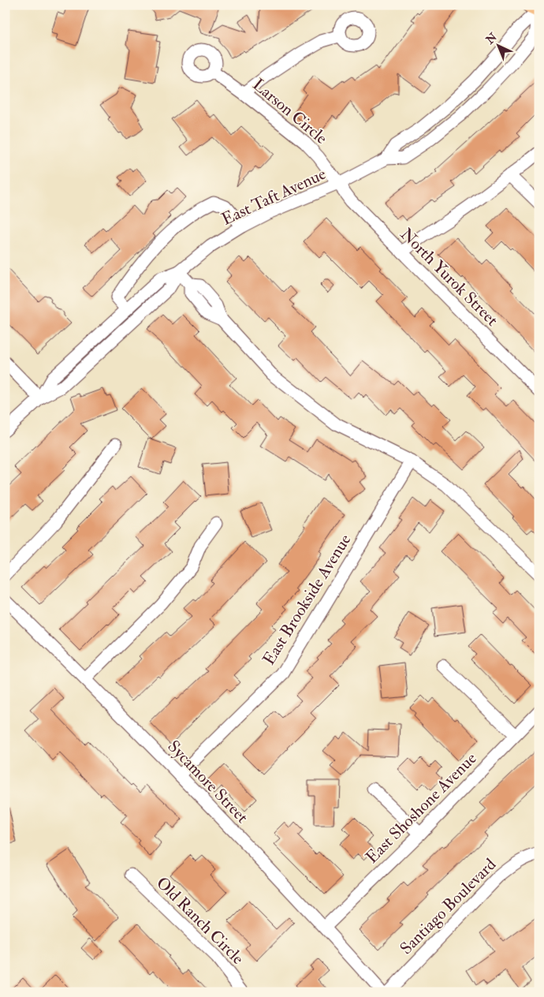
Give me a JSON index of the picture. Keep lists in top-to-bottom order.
{
  "streets": {
    "street": [
      "Larson Circle",
      "East Taft Avenue",
      "North Yurok Street",
      "East Brookside Avenue",
      "Sycamore Street",
      "East Shoshone Avenue",
      "Santiago Boulevard",
      "Old Ranch Circle"
    ]
  },
  "crossings": [
    ["Larson Circle", "East Taft Avenue"],
    ["Larson Circle", "North Yurok Street"],
    ["East Taft Avenue", "North Yurok Street"],
    ["East Brookside Avenue", "Sycamore Street"],
    ["Sycamore Street", "East Shoshone Avenue"]
  ],
  "north": "top left"
}
